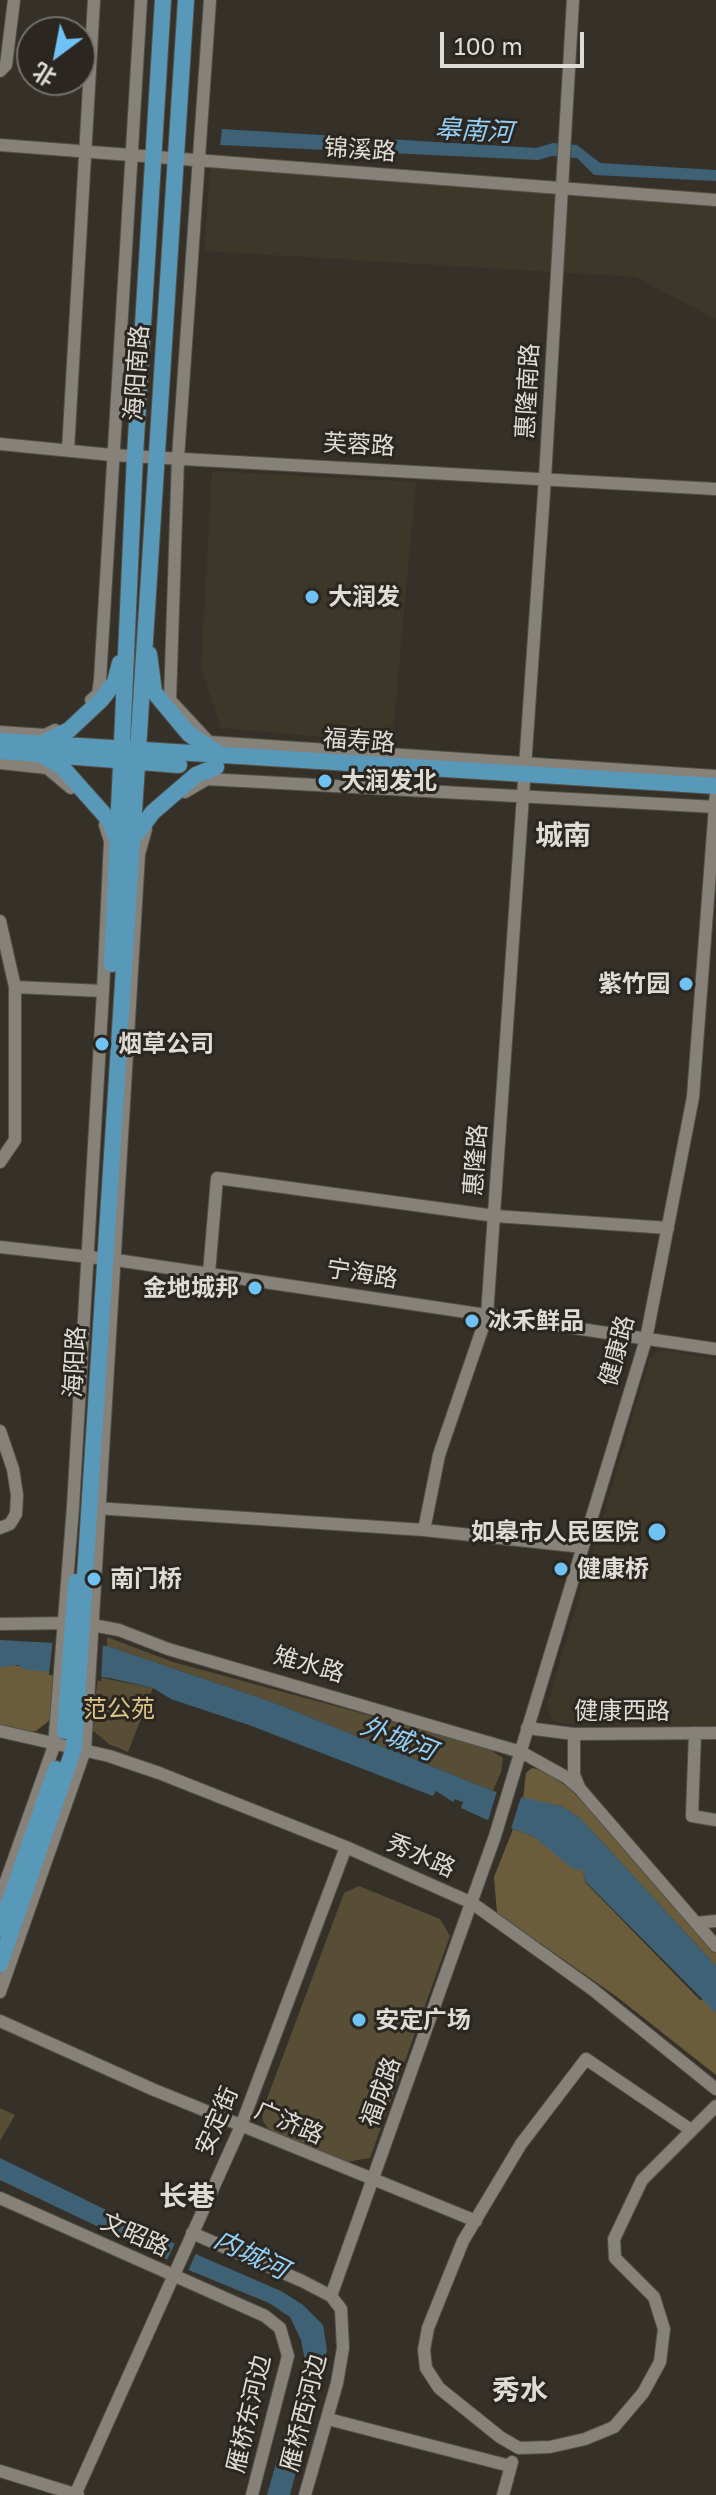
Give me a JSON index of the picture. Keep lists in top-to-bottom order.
{
  "streets": {
    "main road": ["海阳南路", "福寿路", "海阳路"],
    "street": [
      "锦溪路",
      "惠隆南路",
      "芙蓉路",
      "惠隆路",
      "宁海路",
      "健康路",
      "雉水路",
      "健康西路",
      "秀水路",
      "福成路",
      "安定街",
      "广济路",
      "文昭路",
      "雁桥西河边",
      "雁桥东河边"
    ]
  },
  "crossings": [
    ["锦溪路", "海阳南路"],
    ["锦溪路", "惠隆南路"],
    ["海阳南路", "芙蓉路"],
    ["海阳南路", "福寿路"],
    ["海阳南路", "海阳路"],
    ["惠隆南路", "芙蓉路"],
    ["惠隆南路", "福寿路"],
    ["惠隆南路", "惠隆路"],
    ["福寿路", "惠隆路"],
    ["福寿路", "健康路"],
    ["福寿路", "海阳路"],
    ["惠隆路", "宁海路"],
    ["宁海路", "健康路"],
    ["宁海路", "海阳路"],
    ["健康路", "雉水路"],
    ["健康路", "健康西路"],
    ["健康路", "秀水路"],
    ["健康路", "福成路"],
    ["海阳路", "雉水路"],
    ["海阳路", "秀水路"],
    ["秀水路", "福成路"],
    ["秀水路", "安定街"],
    ["福成路", "广济路"],
    ["福成路", "雁桥西河边"],
    ["安定街", "广济路"],
    ["安定街", "文昭路"],
    ["文昭路", "雁桥东河边"]
  ],
  "districts": ["城南", "长巷", "秀水"],
  "water": ["皋南河", "外城河", "内城河"],
  "parks": ["范公苑"],
  "places": [
    "大润发",
    "大润发北",
    "紫竹园",
    "烟草公司",
    "金地城邦",
    "冰禾鲜品",
    "如皋市人民医院",
    "健康桥",
    "南门桥",
    "安定广场"
  ],
  "scale_bar": "100 m",
  "north": "bottom left"
}
